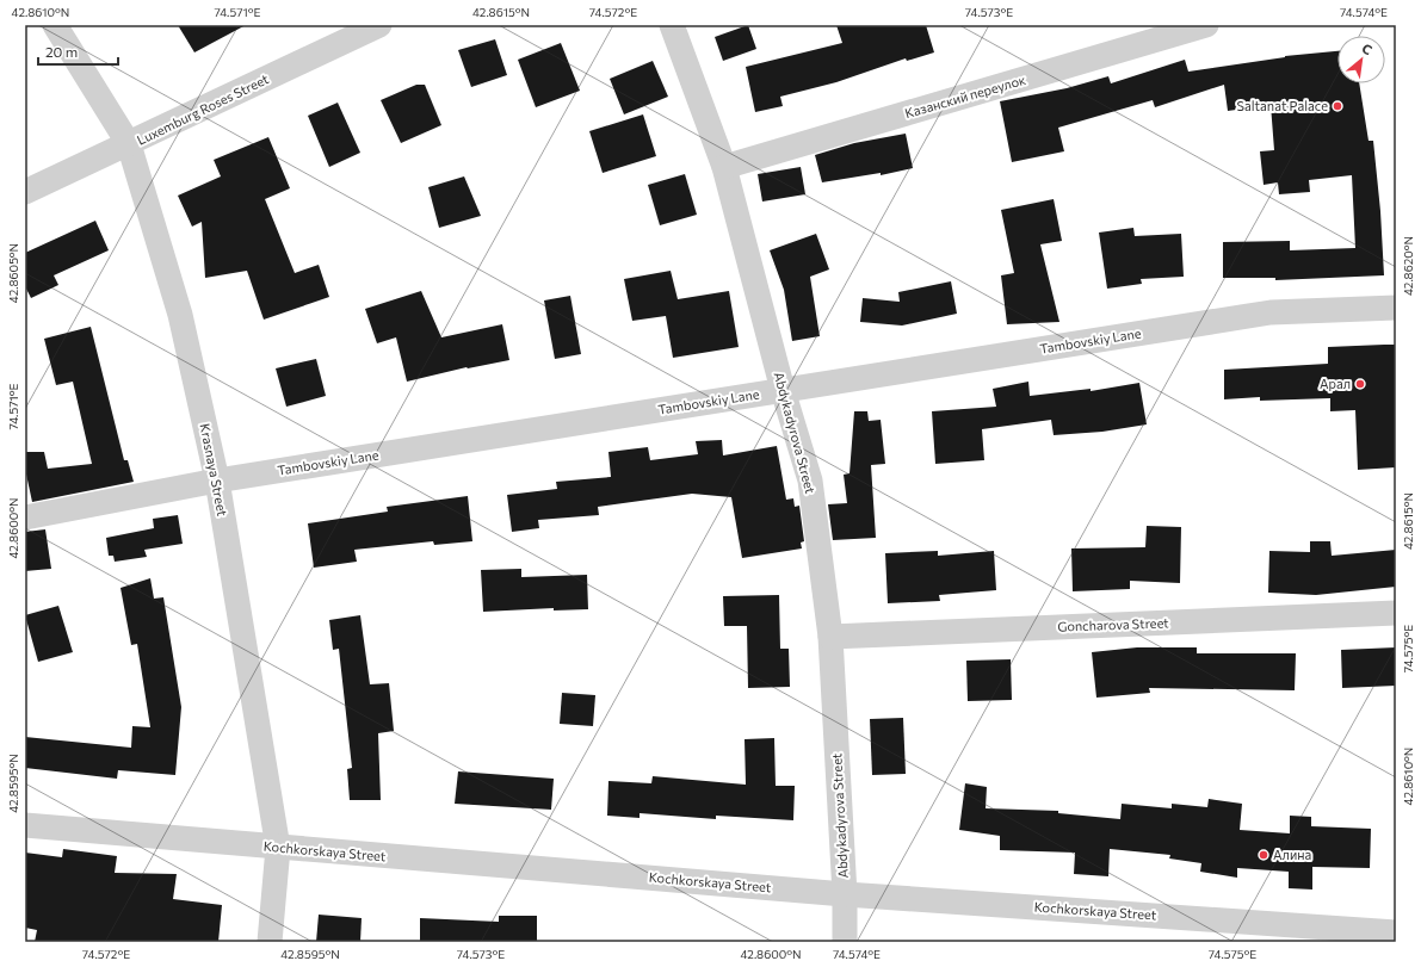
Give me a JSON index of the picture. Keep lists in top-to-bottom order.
{
  "streets": {
    "street": [
      "Казанский переулок",
      "Luxemburg Roses Street",
      "Tambovskiy Lane",
      "Abdykadyrova Street",
      "Krasnaya Street",
      "Goncharova Street",
      "Kochkorskaya Street"
    ]
  },
  "crossings": [
    ["Казанский переулок", "Abdykadyrova Street"],
    ["Luxemburg Roses Street", "Krasnaya Street"],
    ["Tambovskiy Lane", "Abdykadyrova Street"],
    ["Tambovskiy Lane", "Krasnaya Street"],
    ["Abdykadyrova Street", "Goncharova Street"],
    ["Abdykadyrova Street", "Kochkorskaya Street"],
    ["Krasnaya Street", "Kochkorskaya Street"]
  ],
  "places": ["Saltanat Palace", "Арал", "Алина"],
  "scale_bar": "20 m",
  "north": "top right",
  "coordinates": [
    "42.8610°N",
    "74.571°E",
    "42.8615°N",
    "74.572°E",
    "74.573°E",
    "74.574°E",
    "42.8620°N",
    "42.8605°N",
    "42.8600°N",
    "74.575°E",
    "42.8595°N"
  ]
}
